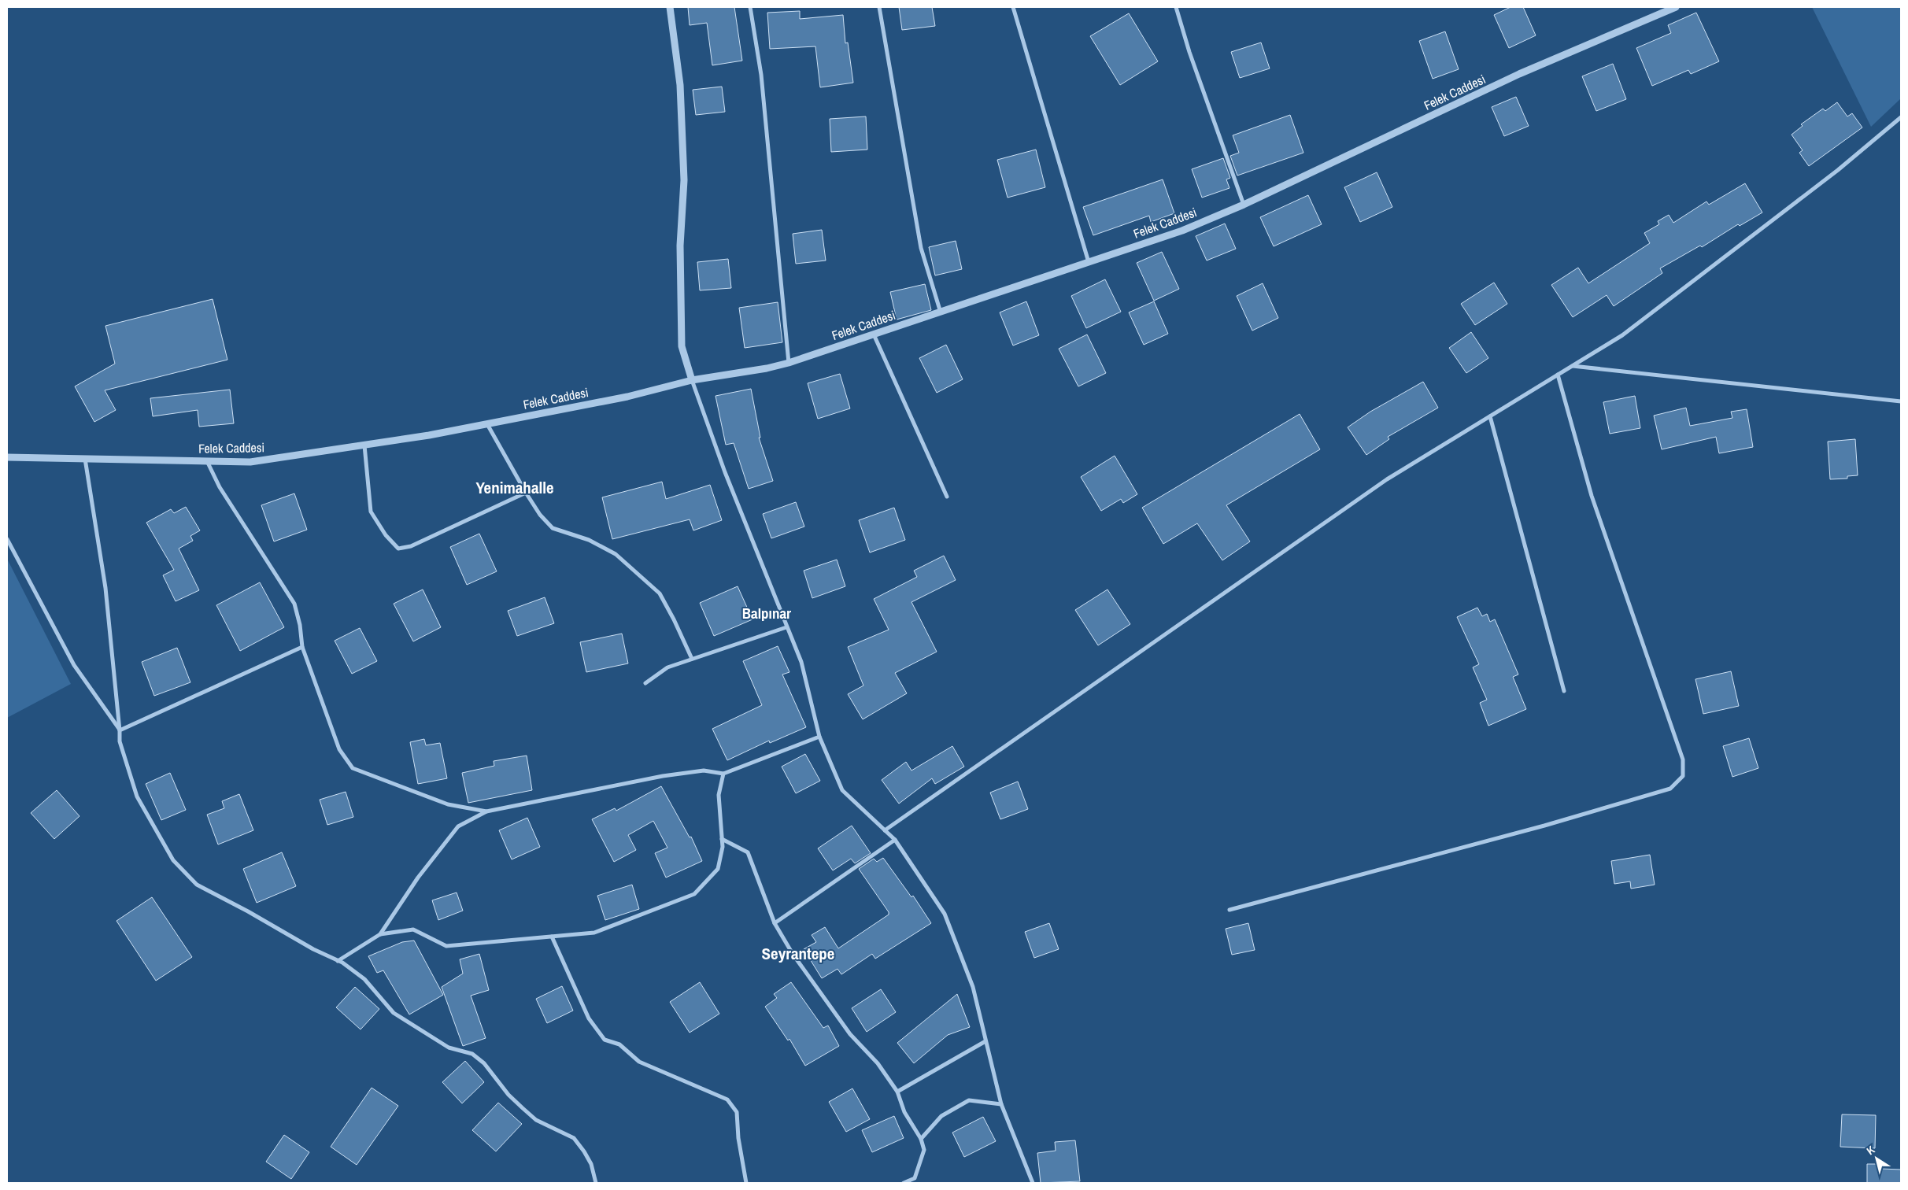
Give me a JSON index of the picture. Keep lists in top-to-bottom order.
{
  "streets": {
    "street": ["Felek Caddesi"]
  },
  "districts": ["Yenimahalle", "Balpınar", "Seyrantepe"],
  "north": "top left"
}
